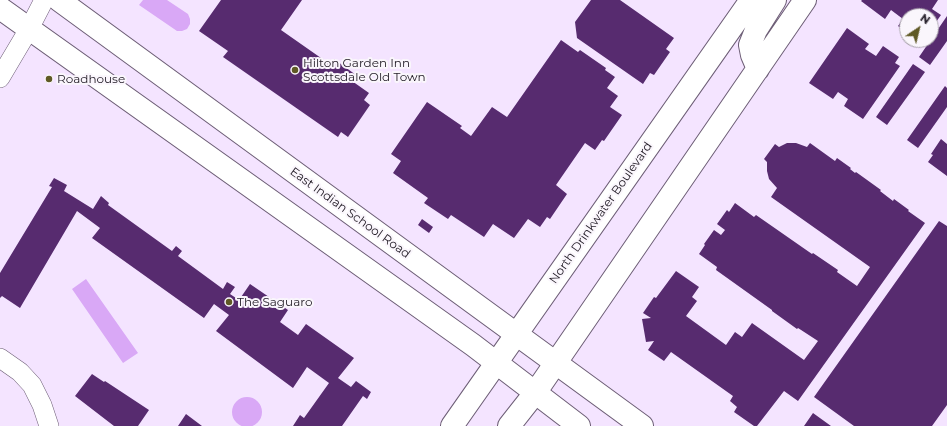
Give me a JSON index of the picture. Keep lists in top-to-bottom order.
{
  "streets": {
    "main road": ["East Indian School Road", "North Drinkwater Boulevard"]
  },
  "crossings": [
    ["East Indian School Road", "North Drinkwater Boulevard"]
  ],
  "places": ["Hilton Garden Inn Scottsdale Old Town", "Roadhouse", "The Saguaro"],
  "north": "top right"
}
